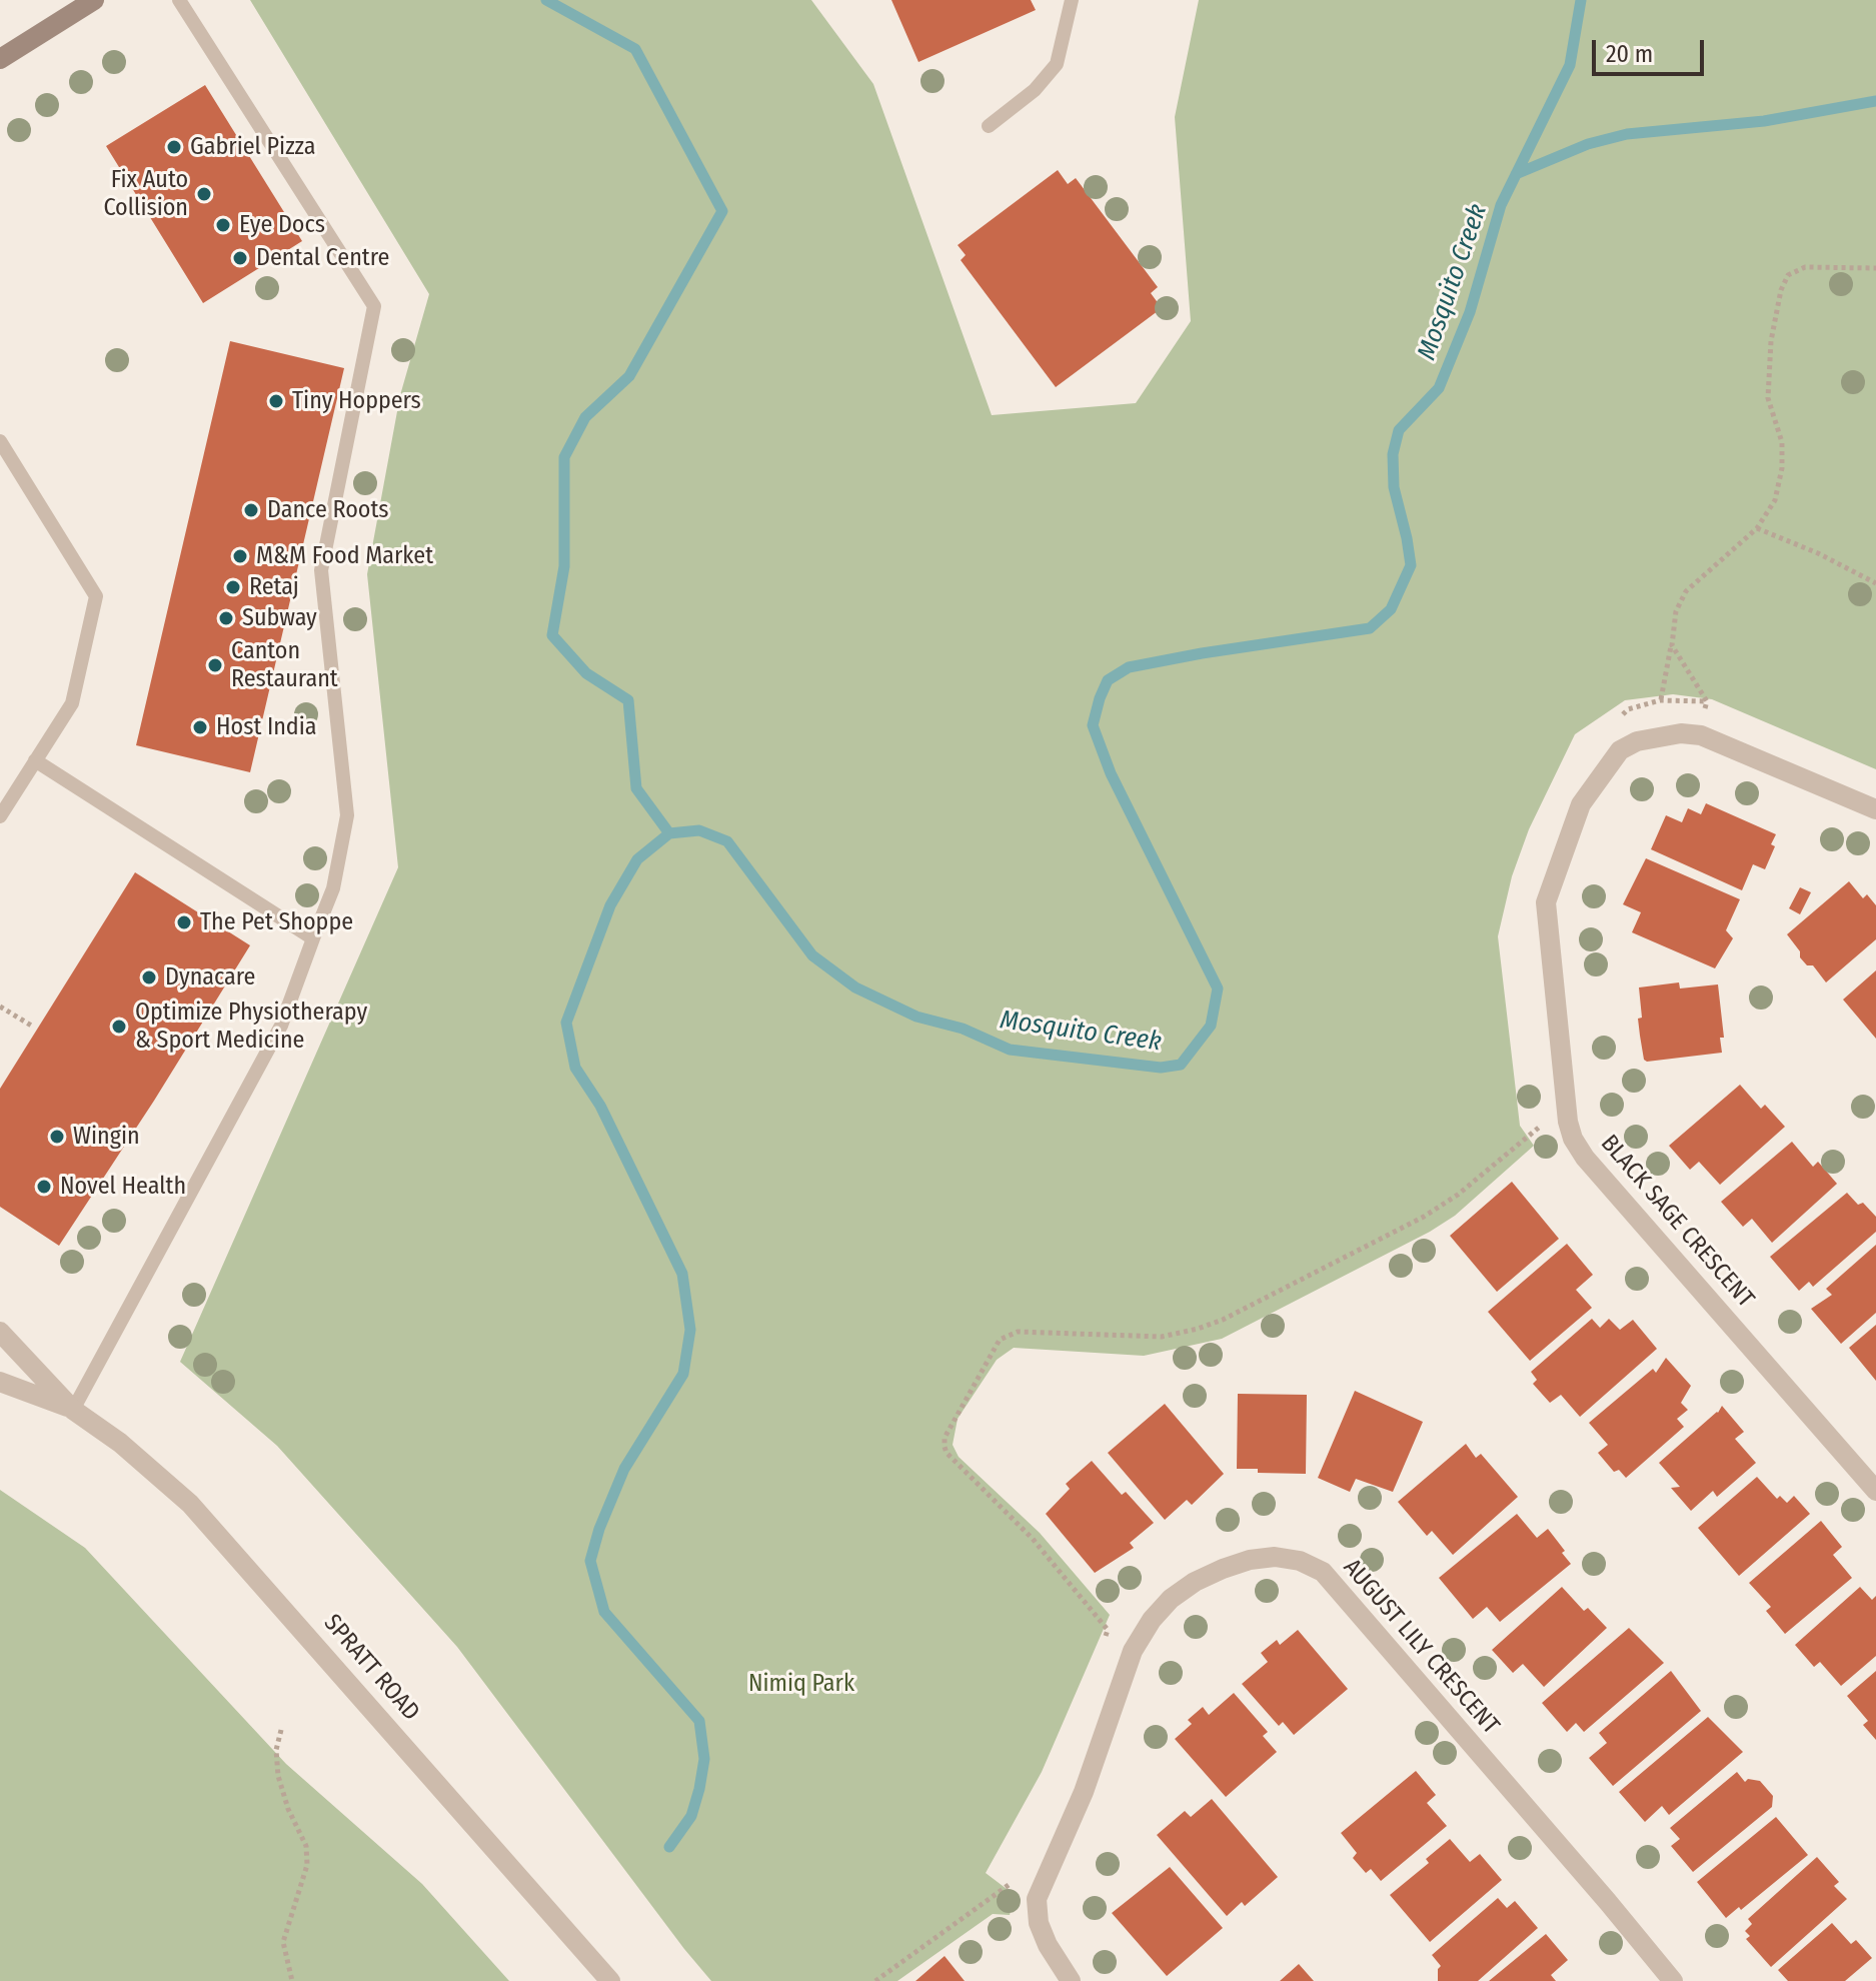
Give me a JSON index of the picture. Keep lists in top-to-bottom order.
{
  "streets": {
    "street": ["BLACK SAGE CRESCENT", "AUGUST LILY CRESCENT", "SPRATT ROAD"]
  },
  "water": ["Mosquito Creek"],
  "parks": ["Nimiq Park"],
  "places": [
    "Gabriel Pizza",
    "Fix Auto Collision",
    "Eye Docs",
    "Dental Centre",
    "Tiny Hoppers",
    "Dance Roots",
    "M&M Food Market",
    "Retaj",
    "Subway",
    "Canton Restaurant",
    "Host India",
    "The Pet Shoppe",
    "Dynacare",
    "Optimize Physiotherapy & Sport Medicine",
    "Wingin",
    "Novel Health"
  ],
  "scale_bar": "20 m"
}
